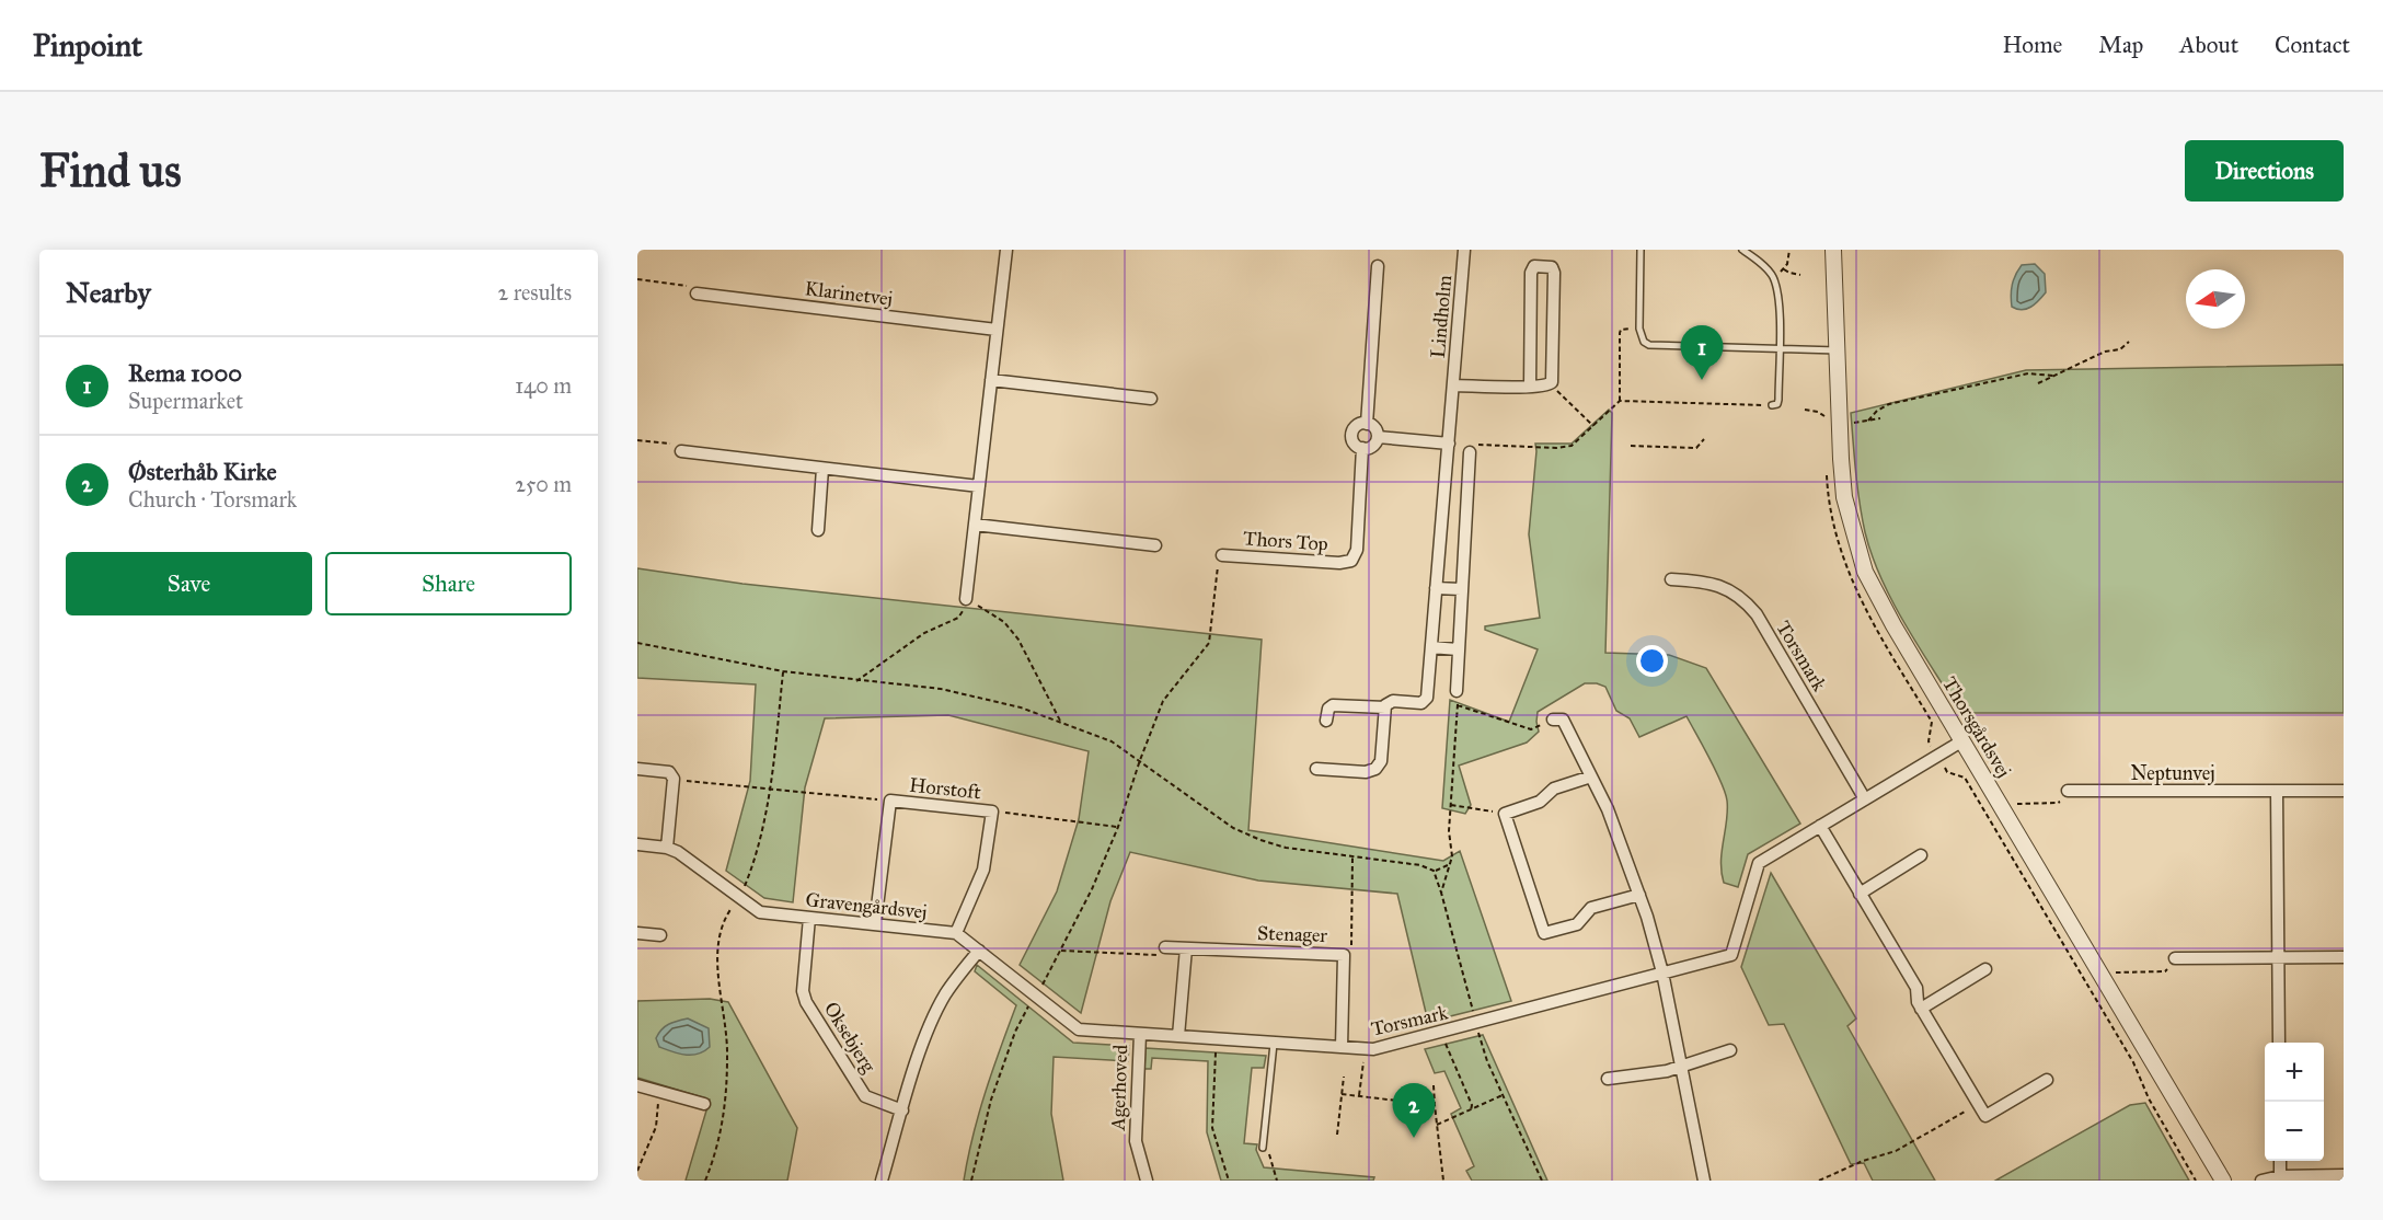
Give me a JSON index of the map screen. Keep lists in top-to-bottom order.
{
  "streets": {
    "street": [
      "Klarinetvej",
      "Lindholm",
      "Thors Top",
      "Torsmark",
      "Thorsgårdsvej",
      "Neptunvej",
      "Horstoft",
      "Gravengårdsvej",
      "Stenager",
      "Oksebjerg",
      "Agerhoved"
    ]
  },
  "crossings": [
    ["Torsmark", "Thorsgårdsvej"],
    ["Torsmark", "Stenager"],
    ["Torsmark", "Agerhoved"],
    ["Horstoft", "Gravengårdsvej"],
    ["Gravengårdsvej", "Oksebjerg"]
  ],
  "north": "left",
  "page": {
    "header": "Pinpoint",
    "nav": [
      "Home",
      "Map",
      "About",
      "Contact"
    ],
    "buttons": [
      "Directions",
      ["Save", "Share"]
    ],
    "title": "Find us",
    "heading": ["Nearby", "2 results"],
    "pins": ["1", "2"],
    "list": [
      {
        "mark": "1",
        "name": "Rema 1000",
        "note": "Supermarket",
        "value": "140 m"
      },
      {
        "mark": "2",
        "name": "Østerhåb Kirke",
        "note": "Church · Torsmark",
        "value": "250 m"
      }
    ],
    "map_buttons": ["+", "−"]
  }
}
